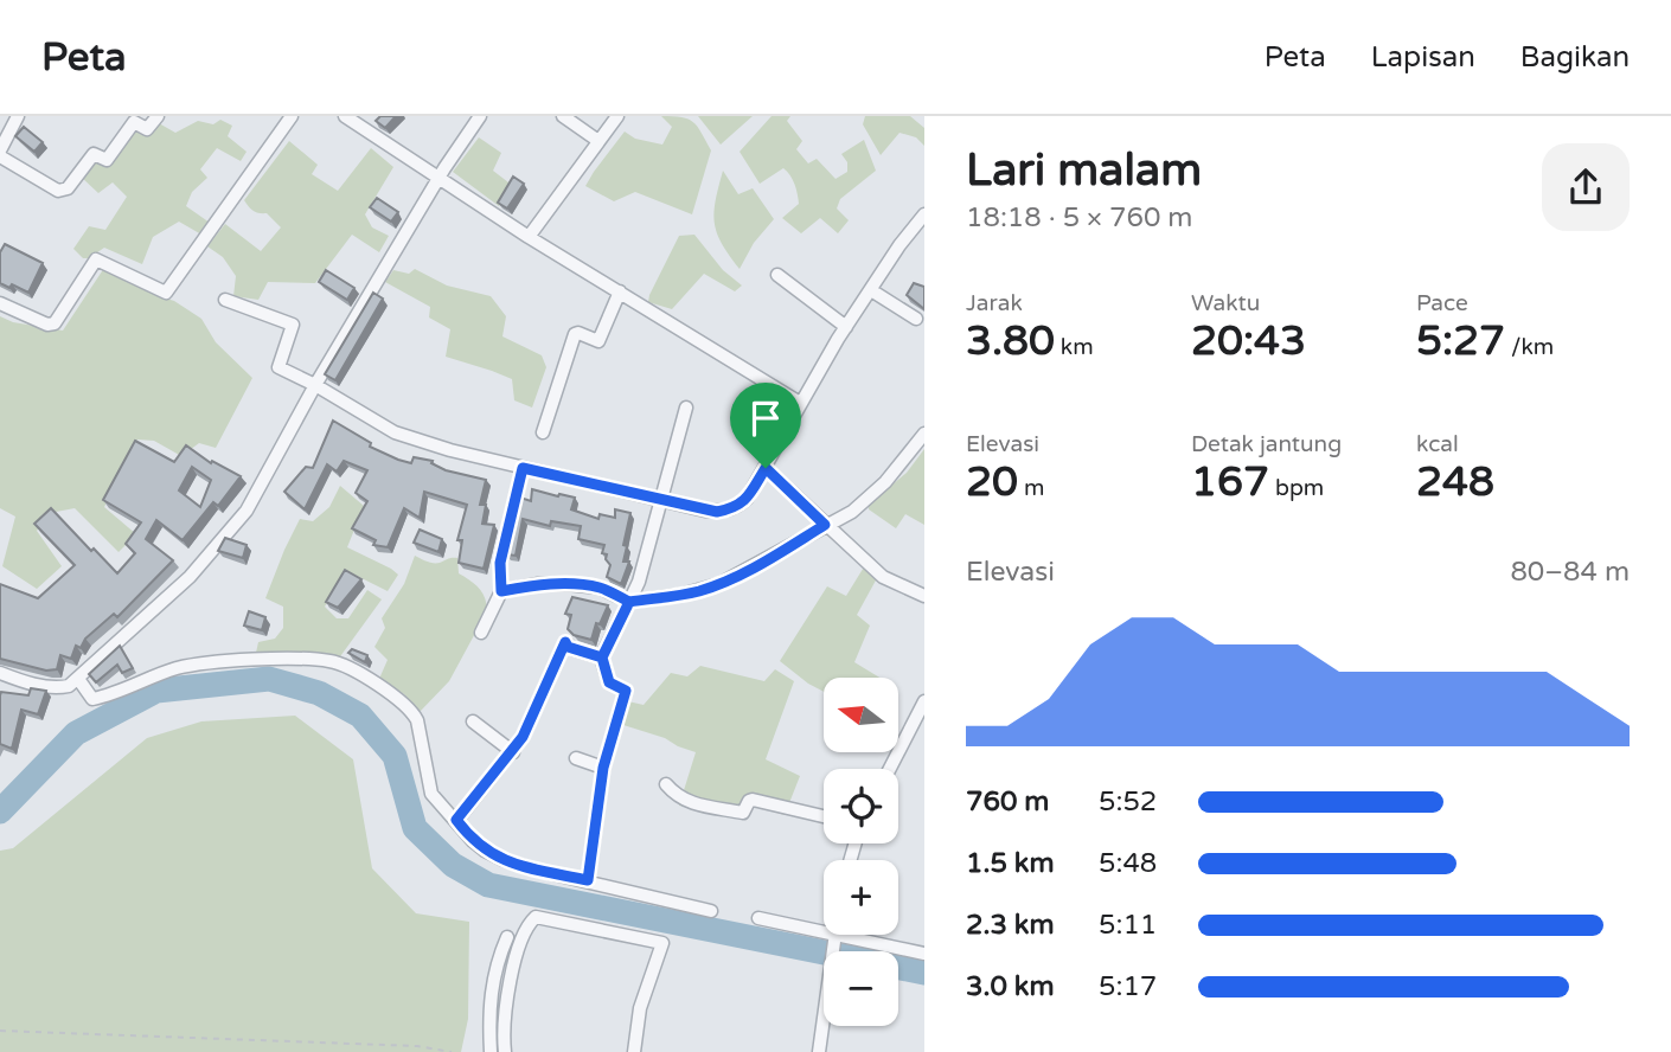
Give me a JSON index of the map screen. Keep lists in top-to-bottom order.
{
  "north": "left",
  "page": {
    "header": "Peta",
    "nav": ["Peta", "Lapisan", "Bagikan"],
    "heading": ["Lari malam", "18:18 · 5 × 760 m"],
    "stats": [
      ["Jarak", "3.80 km"],
      ["Waktu", "20:43"],
      ["Pace", "5:27 /km"],
      ["Elevasi", "20 m"],
      ["Detak jantung", "167 bpm"],
      ["kcal", "248"]
    ],
    "chart": ["Elevasi", "80–84 m"],
    "map_buttons": ["+", "−"],
    "list": [
      {
        "name": "760 m",
        "note": "5:52"
      },
      {
        "name": "1.5 km",
        "note": "5:48"
      },
      {
        "name": "2.3 km",
        "note": "5:11"
      },
      {
        "name": "3.0 km",
        "note": "5:17"
      }
    ]
  }
}
